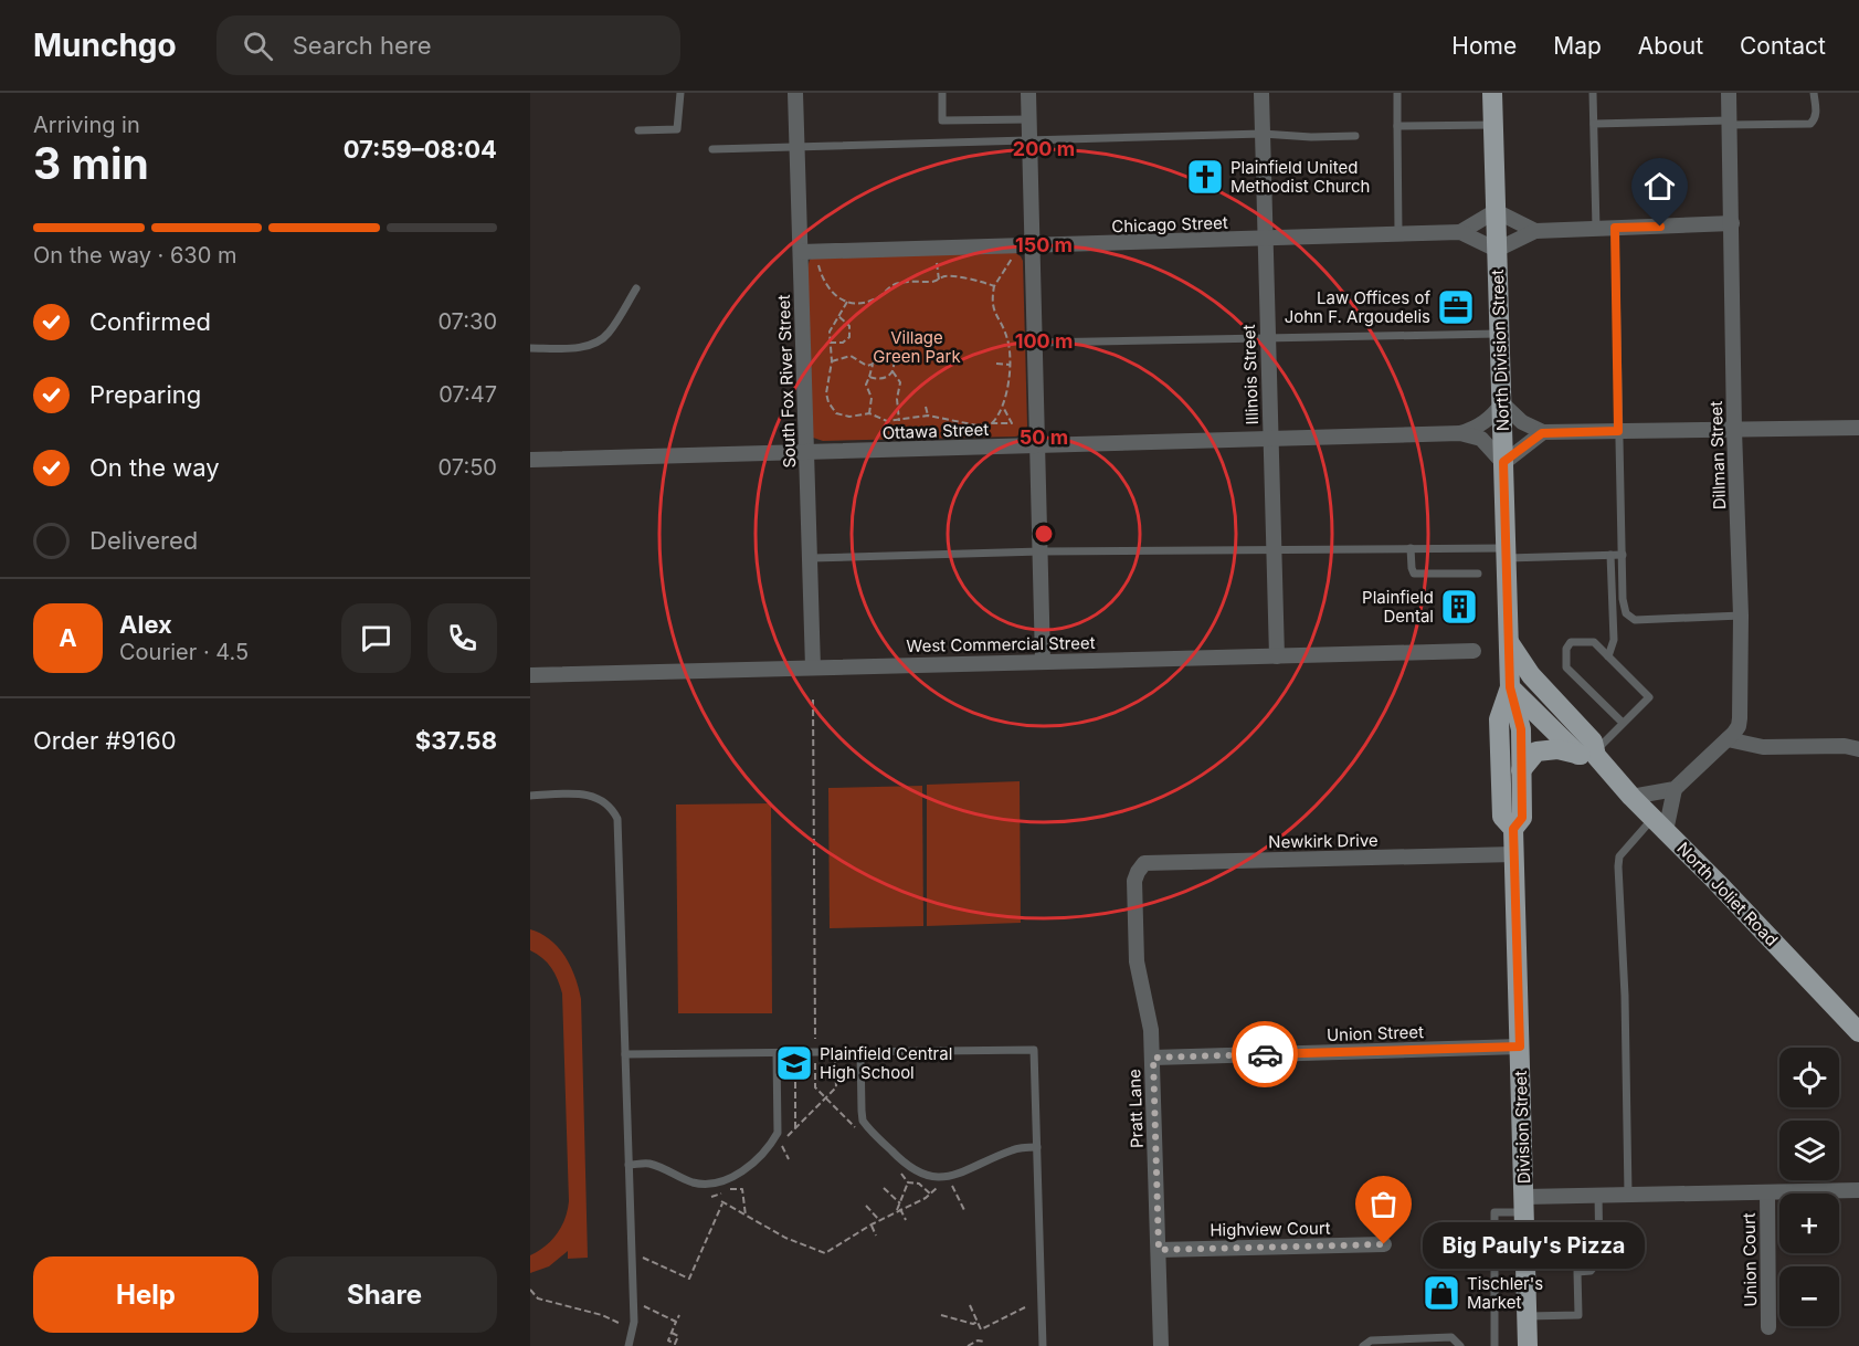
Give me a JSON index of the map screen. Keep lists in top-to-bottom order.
{
  "streets": {
    "main road": ["North Division Street", "North Joliet Road", "Division Street"],
    "street": [
      "Chicago Street",
      "Illinois Street",
      "South Fox River Street",
      "Ottawa Street",
      "Dillman Street",
      "West Commercial Street",
      "Newkirk Drive",
      "Union Street",
      "Pratt Lane",
      "Highview Court",
      "Union Court"
    ]
  },
  "crossings": [
    ["Chicago Street", "North Division Street"],
    ["Chicago Street", "Illinois Street"],
    ["Chicago Street", "South Fox River Street"],
    ["North Division Street", "Ottawa Street"],
    ["North Division Street", "North Joliet Road"],
    ["North Division Street", "Division Street"],
    ["Illinois Street", "Ottawa Street"],
    ["Illinois Street", "West Commercial Street"],
    ["South Fox River Street", "Ottawa Street"],
    ["South Fox River Street", "West Commercial Street"],
    ["Newkirk Drive", "Pratt Lane"],
    ["Newkirk Drive", "Division Street"],
    ["North Joliet Road", "Division Street"],
    ["Union Street", "Pratt Lane"],
    ["Union Street", "Division Street"],
    ["Pratt Lane", "Highview Court"]
  ],
  "parks": ["Village Green Park"],
  "places": {
    "church": ["Plainfield United Methodist Church"],
    "office": ["Law Offices of John F. Argoudelis"],
    "building": ["Plainfield Dental"],
    "school or university": ["Plainfield Central High School"],
    "other": ["Big Pauly's Pizza"],
    "shop": ["Tischler's Market"]
  },
  "page": {
    "header": "Munchgo",
    "search": "Search here",
    "nav": [
      "Home",
      "Map",
      "About",
      "Contact"
    ],
    "heading": ["3 min", "Arriving in", "07:59–08:04"],
    "panel": [
      "Alex",
      "Courier · 4.5",
      "Order #9160",
      "$37.58"
    ],
    "bar": "On the way · 630 m",
    "list": [
      ["Confirmed", "07:30"],
      ["Preparing", "07:47"],
      ["On the way", "07:50"],
      "Delivered"
    ],
    "round": "A",
    "map_buttons": ["+", "−"],
    "bubble": "Big Pauly's Pizza",
    "buttons": ["Help", "Share"]
  },
  "rings": [
    "200 m",
    "150 m",
    "100 m",
    "50 m"
  ]
}
